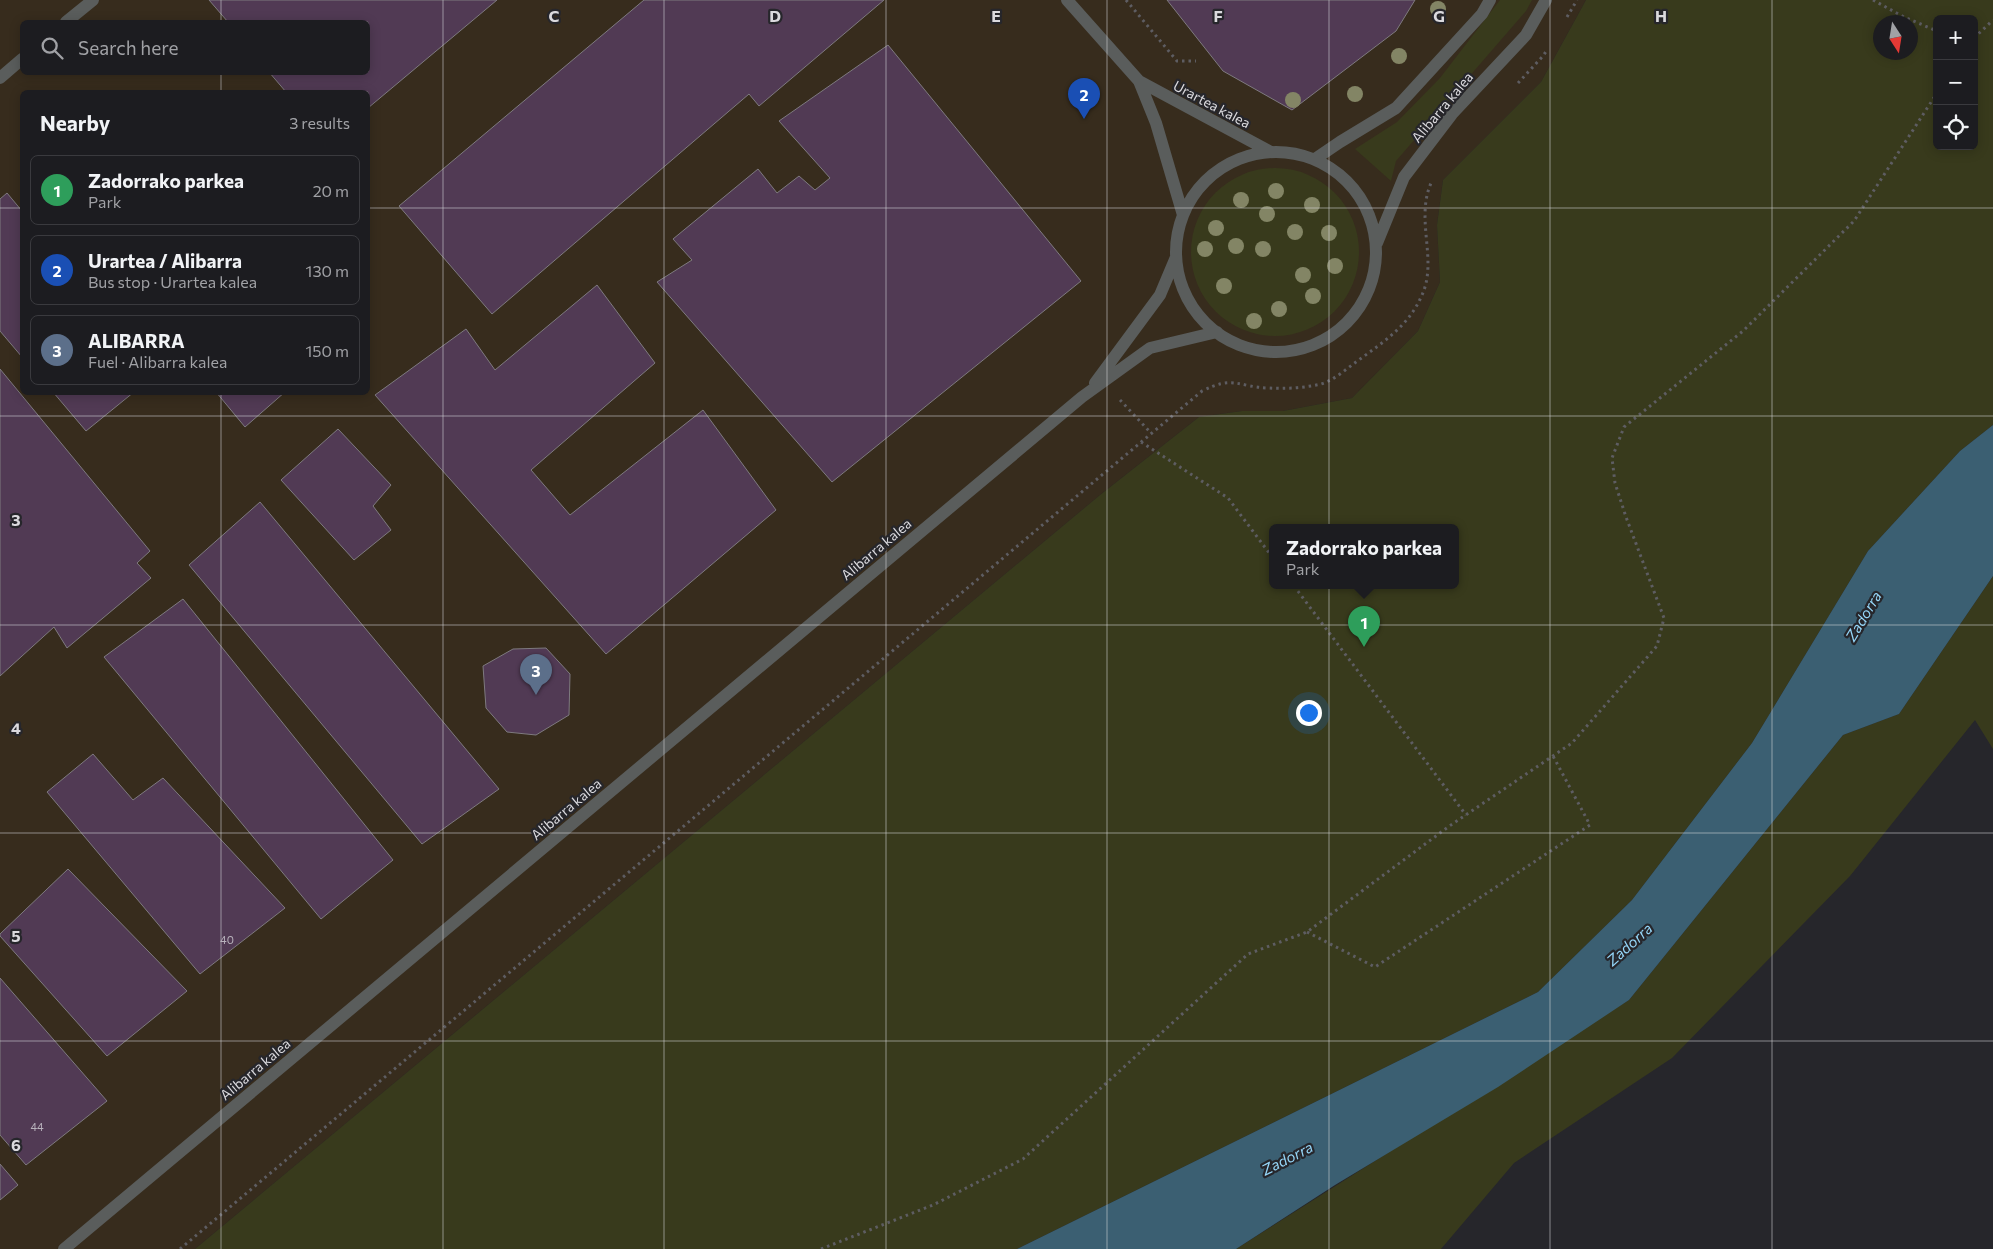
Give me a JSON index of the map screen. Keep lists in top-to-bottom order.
{
  "streets": {
    "street": ["Urartea kalea", "Alibarra kalea"]
  },
  "water": ["Zadorra"],
  "house_numbers": ["40", "44"],
  "north": "bottom",
  "page": {
    "map_buttons": ["+", "−"],
    "search": "Search here",
    "pins": ["2", "1", "3"],
    "heading": ["Nearby", "3 results"],
    "list": [
      {
        "mark": "1",
        "name": "Zadorrako parkea",
        "note": "Park",
        "value": "20 m"
      },
      {
        "mark": "2",
        "name": "Urartea / Alibarra",
        "note": "Bus stop · Urartea kalea",
        "value": "130 m"
      },
      {
        "mark": "3",
        "name": "ALIBARRA",
        "note": "Fuel · Alibarra kalea",
        "value": "150 m"
      }
    ],
    "popup": ["Zadorrako parkea", "Park"]
  },
  "grid": {
    "columns": [
      "C",
      "D",
      "E",
      "F",
      "G",
      "H"
    ],
    "rows": [
      "3",
      "4",
      "5",
      "6"
    ]
  }
}
